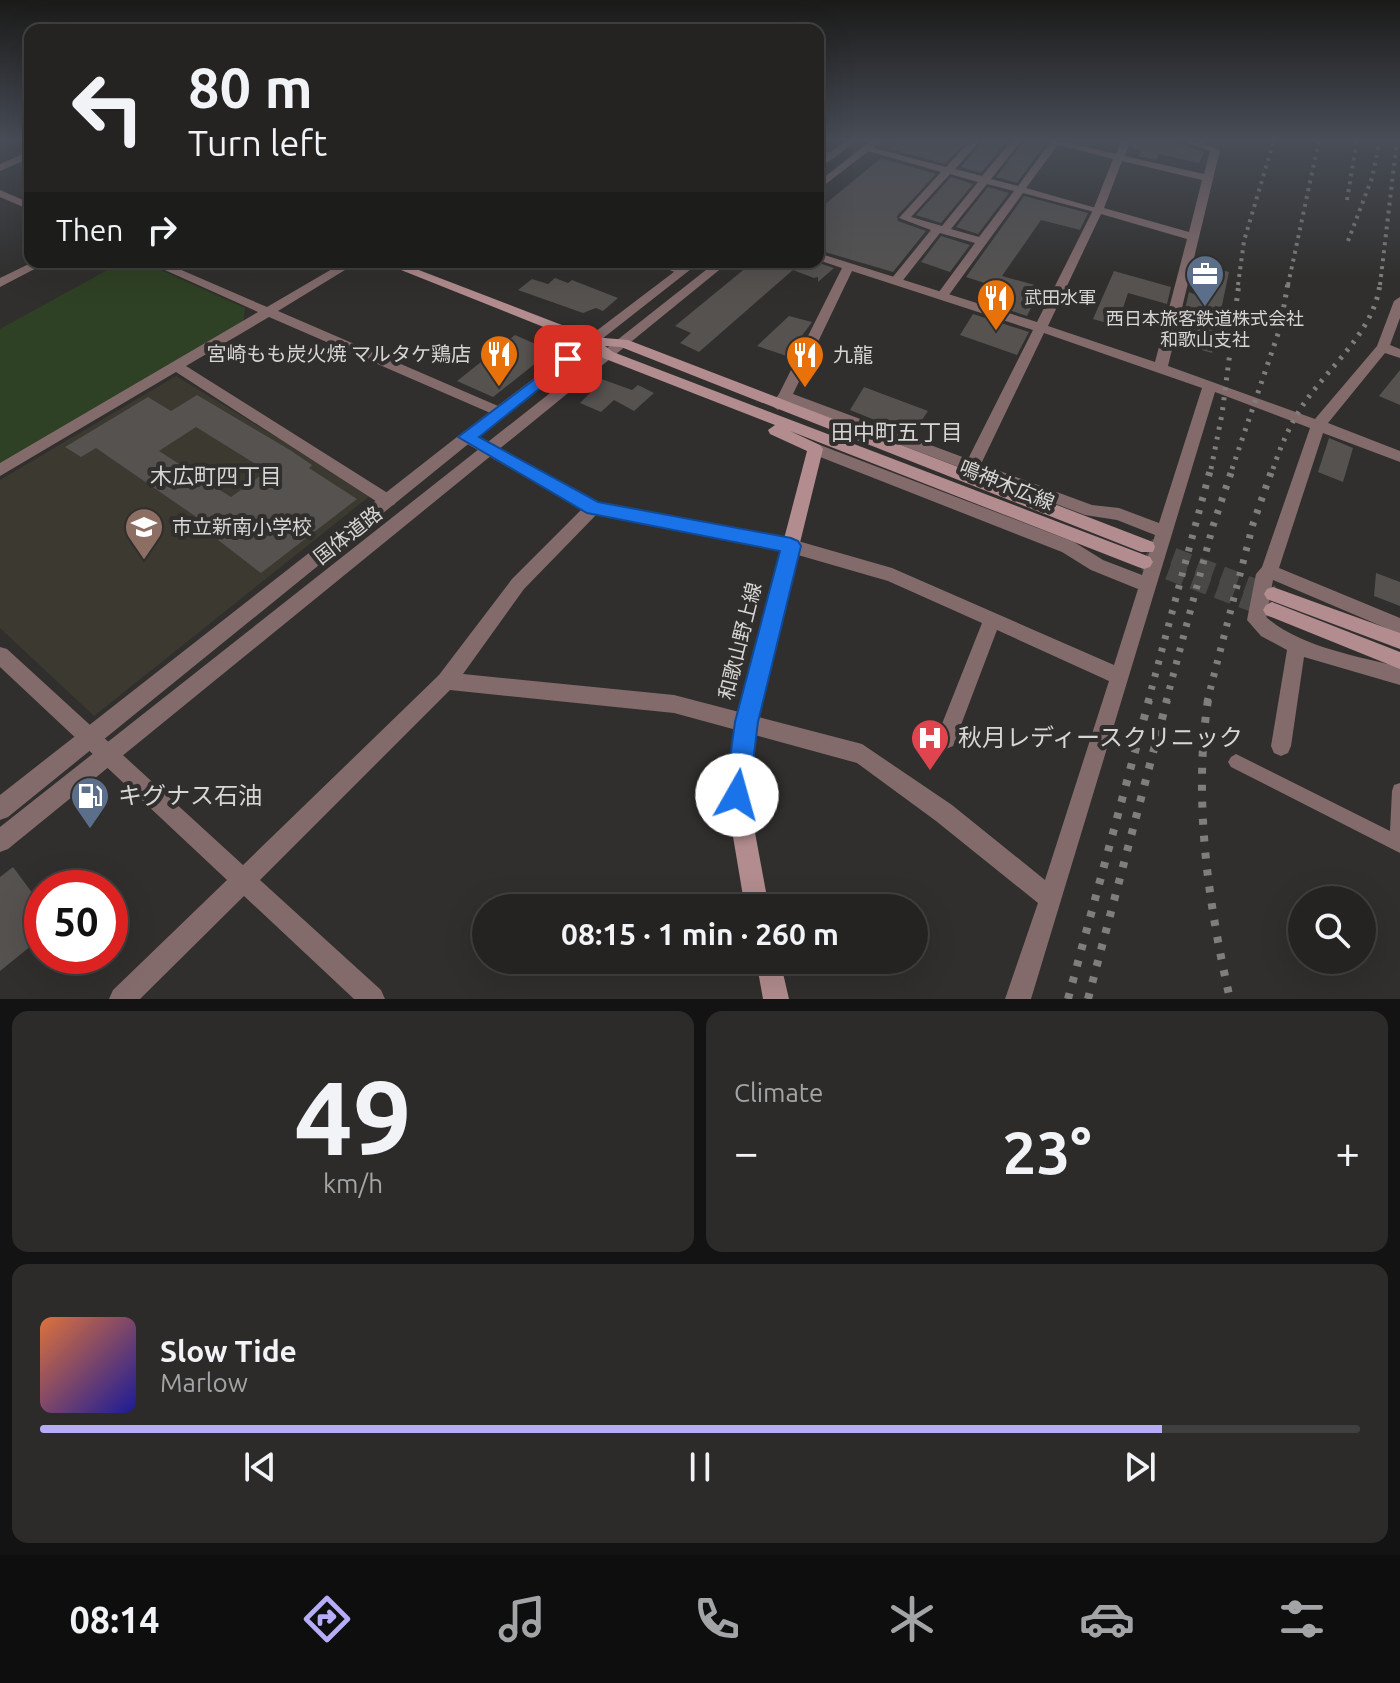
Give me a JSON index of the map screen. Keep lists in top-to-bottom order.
{
  "streets": {
    "main road": ["鳴神木広線", "和歌山野上線"],
    "street": ["国体道路"]
  },
  "districts": ["田中町五丁目", "木広町四丁目"],
  "places": {
    "office": ["西日本旅客鉄道株式会社 和歌山支社"],
    "restaurant": ["武田水軍", "宮崎もも炭火焼 マルタケ鶏店", "九龍"],
    "school or university": ["市立新南小学校"],
    "hospital": ["秋月レディースクリニック"],
    "fuel station": ["キグナス石油"]
  },
  "page": {
    "turn": ["80 m", "Turn left"],
    "then": "Then",
    "limit": "50",
    "trip": "08:15 · 1 min · 260 m",
    "tile": [
      ["49", "km/h"],
      "Climate"
    ],
    "heat": ["−", "23°", "+"],
    "song": ["Slow Tide", "Marlow"],
    "tabs": "08:14"
  }
}
